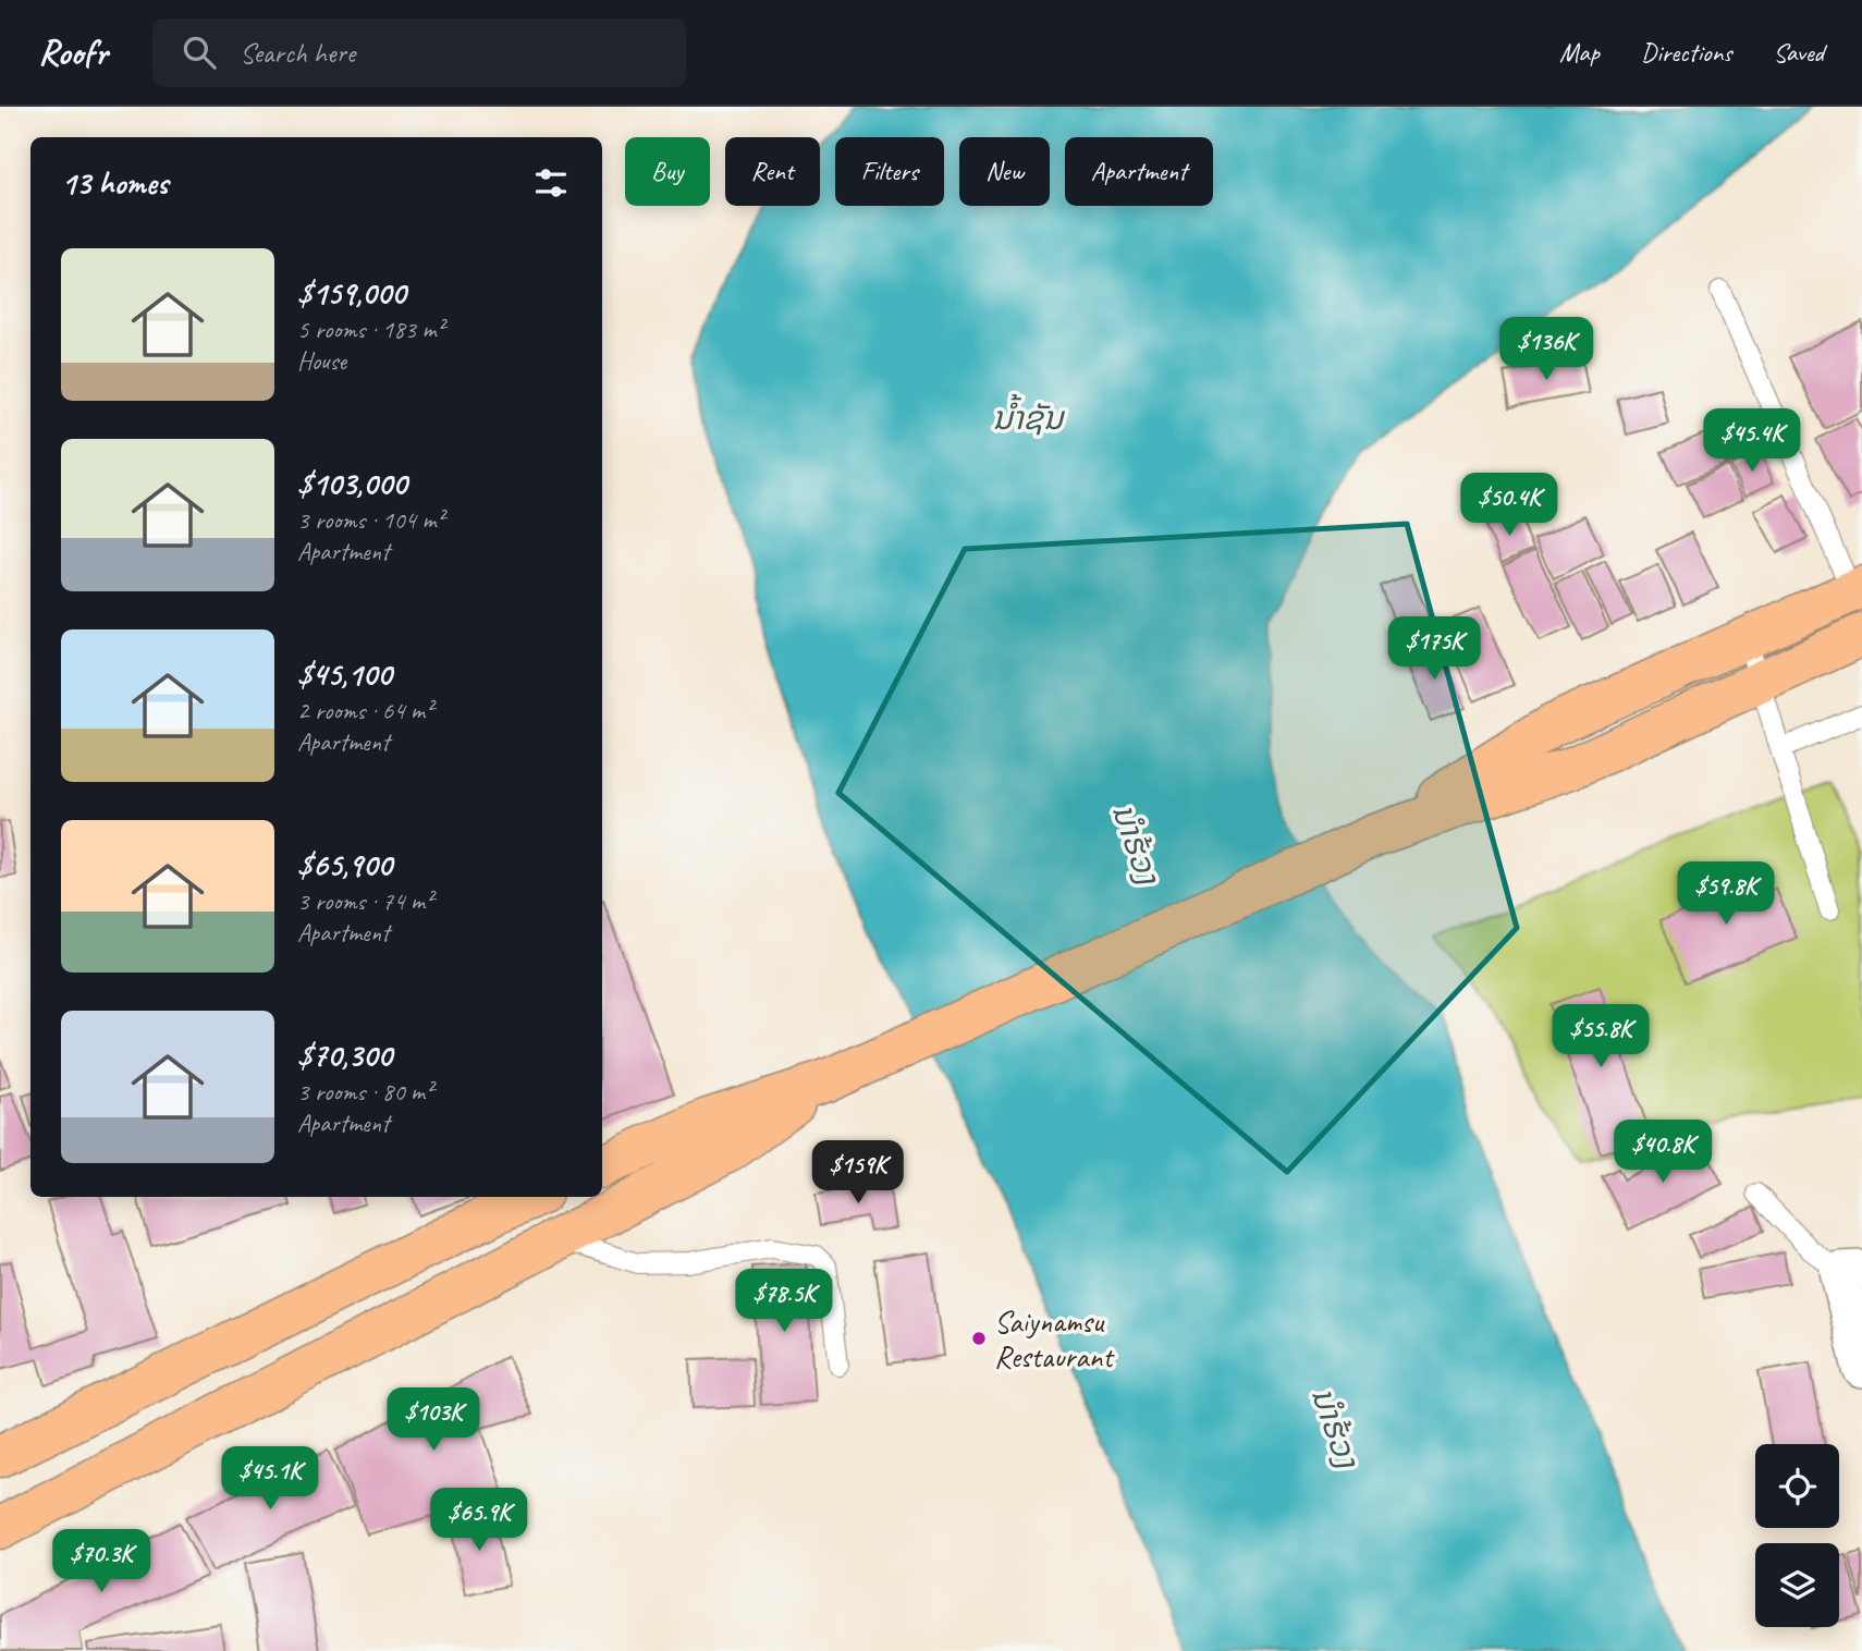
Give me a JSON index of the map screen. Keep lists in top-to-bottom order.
{
  "water": ["ນ້ຳຊັນ", "ນຳ້ຮວງ"],
  "places": ["Saiynamsu Restaurant"],
  "page": {
    "header": "Roofr",
    "search": "Search here",
    "nav": ["Map", "Directions", "Saved"],
    "chip": [
      "Buy",
      "Rent",
      "Filters",
      "New",
      "Apartment"
    ],
    "heading": "13 homes",
    "list": [
      {
        "name": "$159,000",
        "note": "5 rooms · 183 m² · House"
      },
      {
        "name": "$103,000",
        "note": "3 rooms · 104 m² · Apartment"
      },
      {
        "name": "$45,100",
        "note": "2 rooms · 64 m² · Apartment"
      },
      {
        "name": "$65,900",
        "note": "3 rooms · 74 m² · Apartment"
      },
      {
        "name": "$70,300",
        "note": "3 rooms · 80 m² · Apartment"
      }
    ],
    "price": [
      "$136K",
      "$45.4K",
      "$50.4K",
      "$175K",
      "$59.8K",
      "$55.8K",
      "$40.8K",
      "$159K",
      "$78.5K",
      "$103K",
      "$45.1K",
      "$65.9K",
      "$70.3K"
    ]
  }
}
